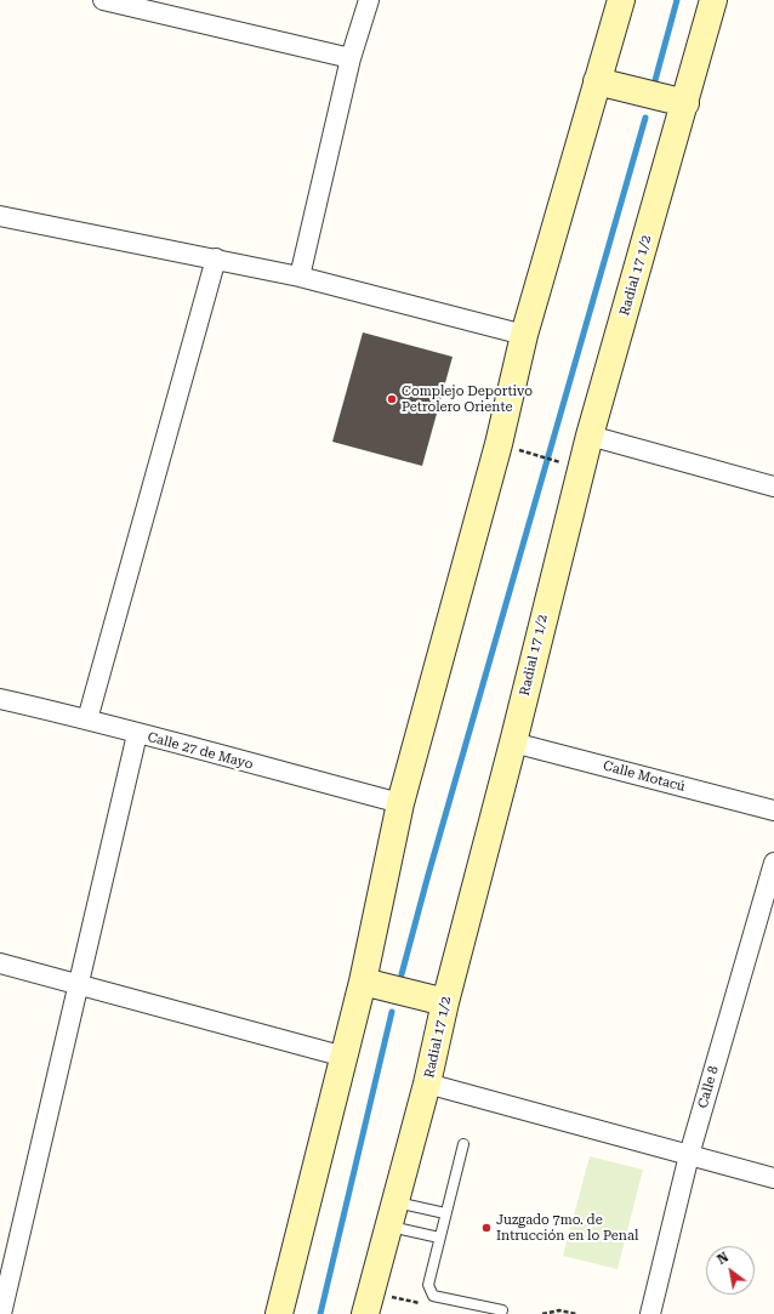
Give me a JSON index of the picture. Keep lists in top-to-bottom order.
{
  "streets": {
    "main road": ["Radial 17 1/2"],
    "street": ["Calle 27 de Mayo", "Calle Motacú", "Calle 8"]
  },
  "crossings": [
    ["Radial 17 1/2", "Calle Motacú"]
  ],
  "places": ["Complejo Deportivo Petrolero Oriente", "Juzgado 7mo. de Intrucción en lo Penal"],
  "north": "top left"
}
